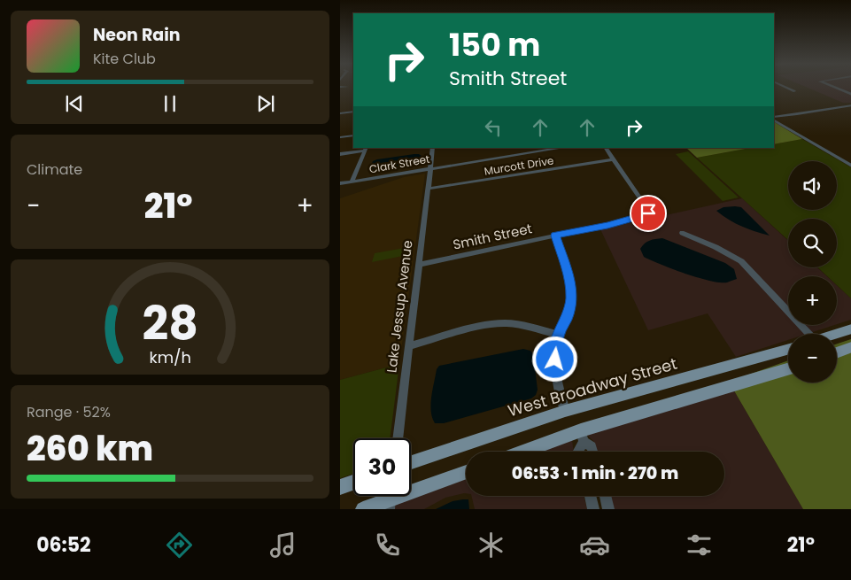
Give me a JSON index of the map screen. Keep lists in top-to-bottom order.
{
  "streets": {
    "main road": ["West Broadway Street"],
    "street": [
      "Clark Street",
      "Murcott Drive",
      "Smith Street",
      "Lake Jessup Avenue"
    ]
  },
  "crossings": [
    ["Clark Street", "Lake Jessup Avenue"],
    ["Murcott Drive", "Smith Street"],
    ["Murcott Drive", "Lake Jessup Avenue"],
    ["Smith Street", "Lake Jessup Avenue"]
  ],
  "page": {
    "turn": ["150 m", "Smith Street"],
    "song": ["Neon Rain", "Kite Club"],
    "tile": [
      "Climate",
      ["Range · 52%", "260 km"]
    ],
    "map_buttons": ["+", "−"],
    "heat": ["−", "21°", "+"],
    "limit": "30",
    "trip": "06:53 · 1 min · 270 m",
    "tabs": ["06:52", "21°"],
    "gauge": ["28", "km/h"]
  }
}
